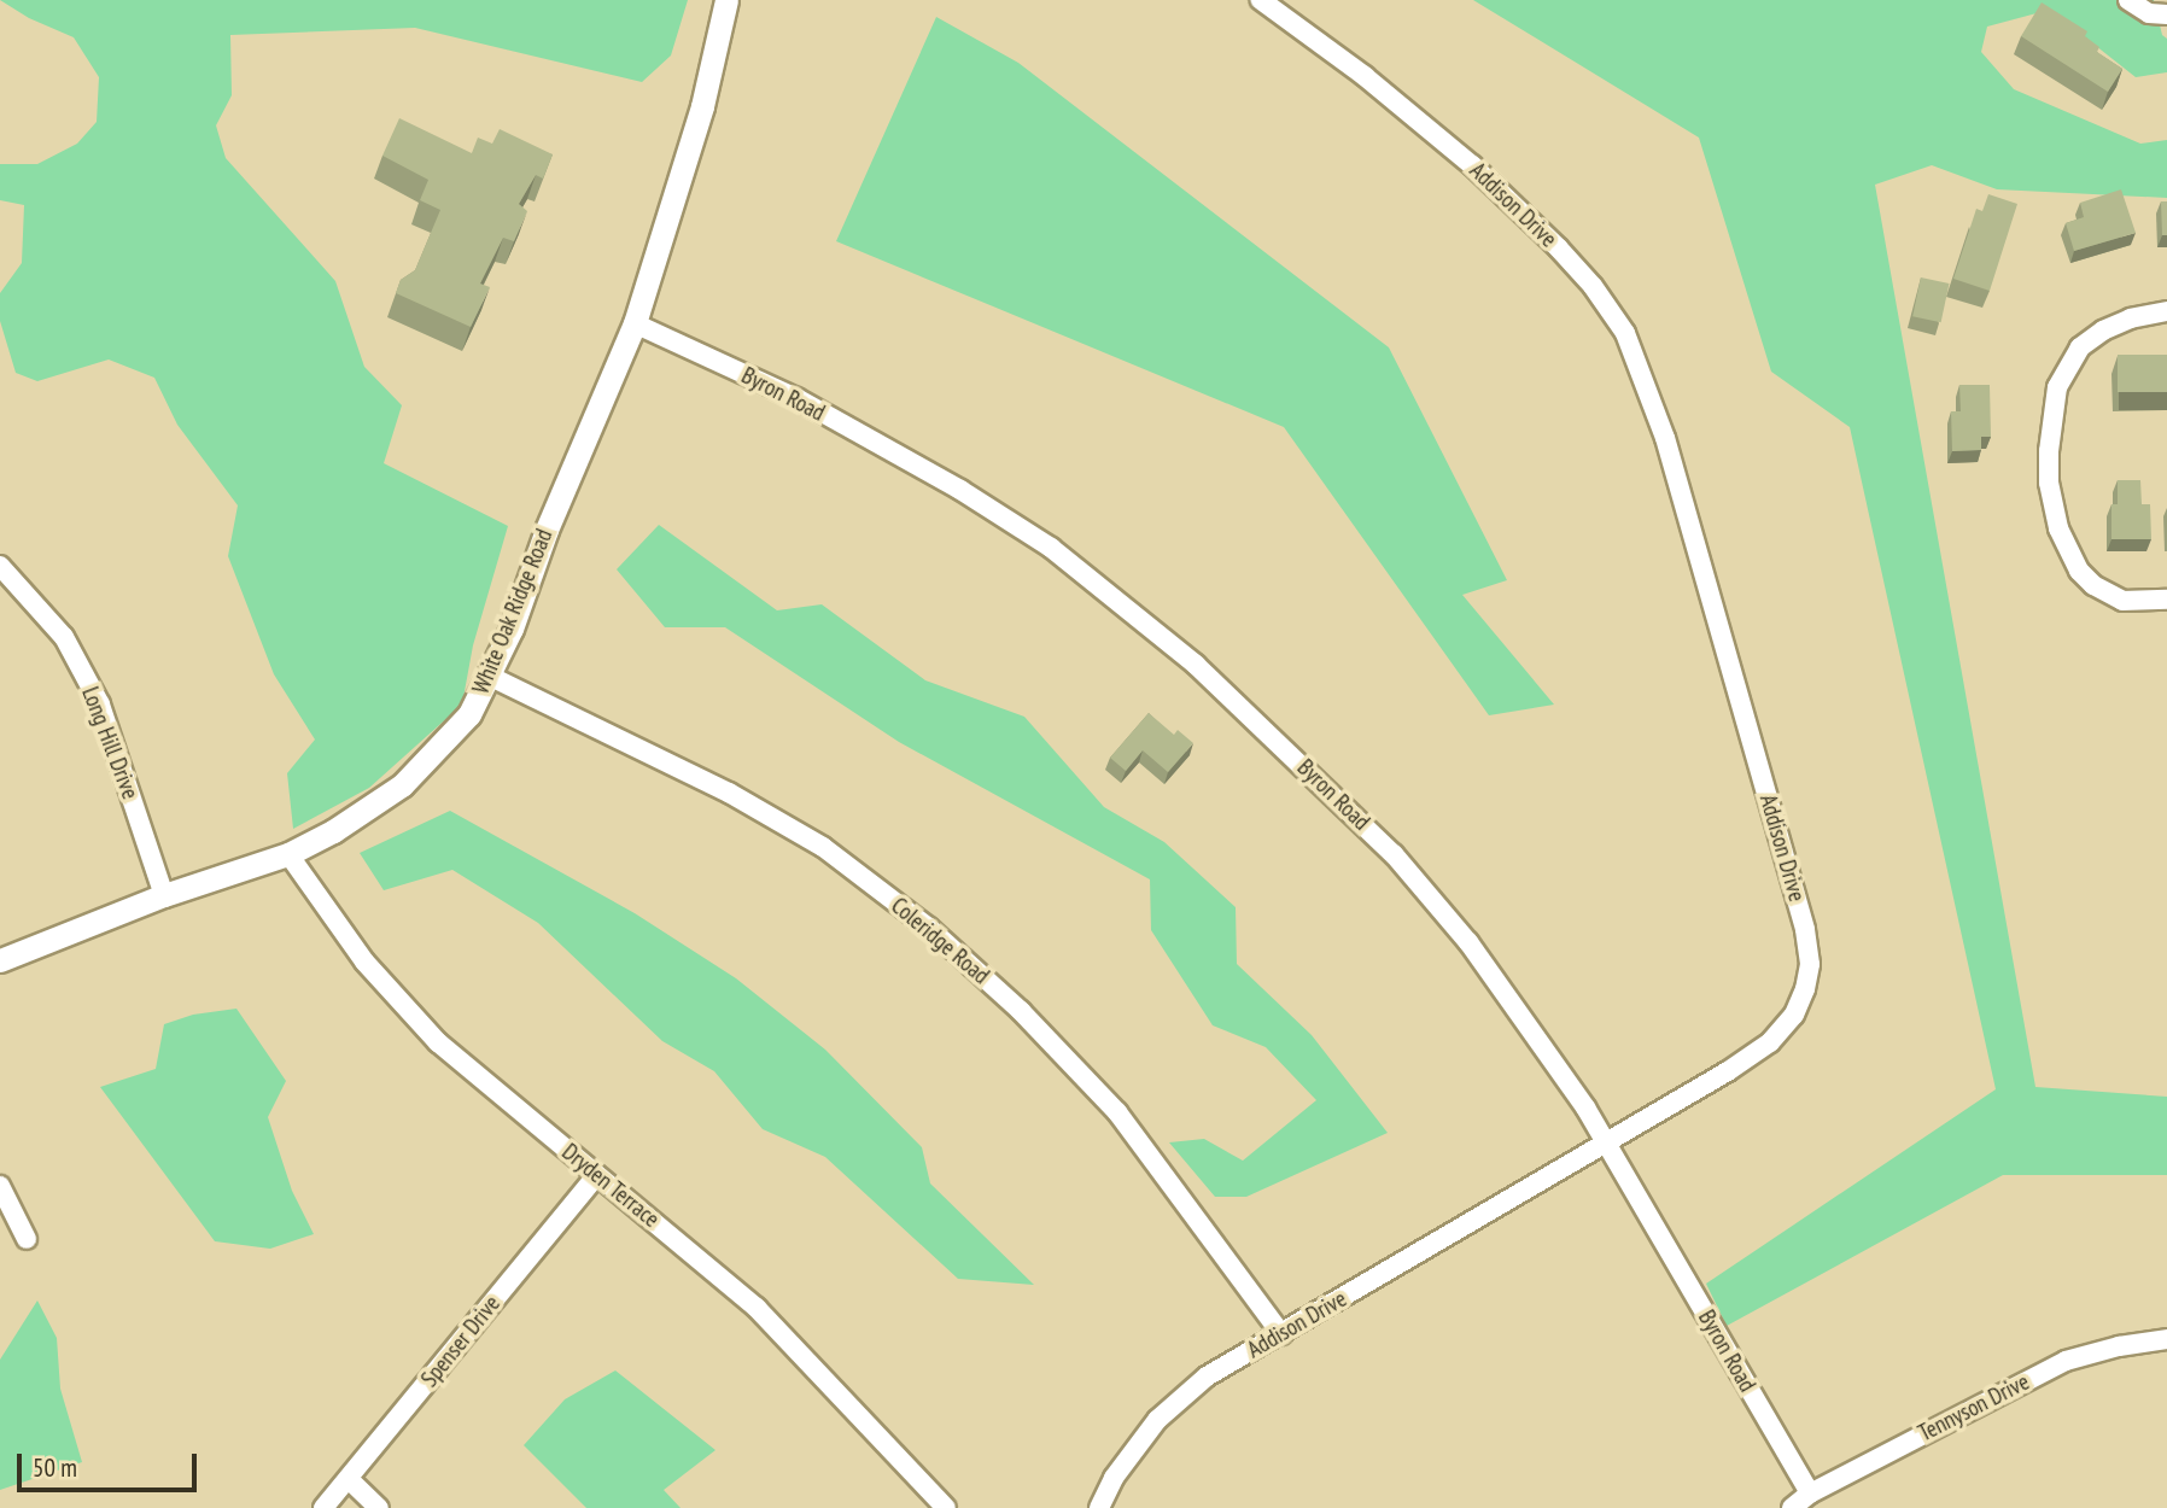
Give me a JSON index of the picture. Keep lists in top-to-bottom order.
{
  "streets": {
    "street": [
      "Addison Drive",
      "Byron Road",
      "White Oak Ridge Road",
      "Long Hill Drive",
      "Coleridge Road",
      "Dryden Terrace",
      "Spenser Drive",
      "Tennyson Drive"
    ]
  },
  "crossings": [
    ["Addison Drive", "Byron Road"],
    ["Addison Drive", "Coleridge Road"],
    ["Byron Road", "White Oak Ridge Road"],
    ["Byron Road", "Tennyson Drive"],
    ["White Oak Ridge Road", "Long Hill Drive"],
    ["White Oak Ridge Road", "Coleridge Road"],
    ["White Oak Ridge Road", "Dryden Terrace"],
    ["Dryden Terrace", "Spenser Drive"]
  ],
  "scale_bar": "50 m"
}
